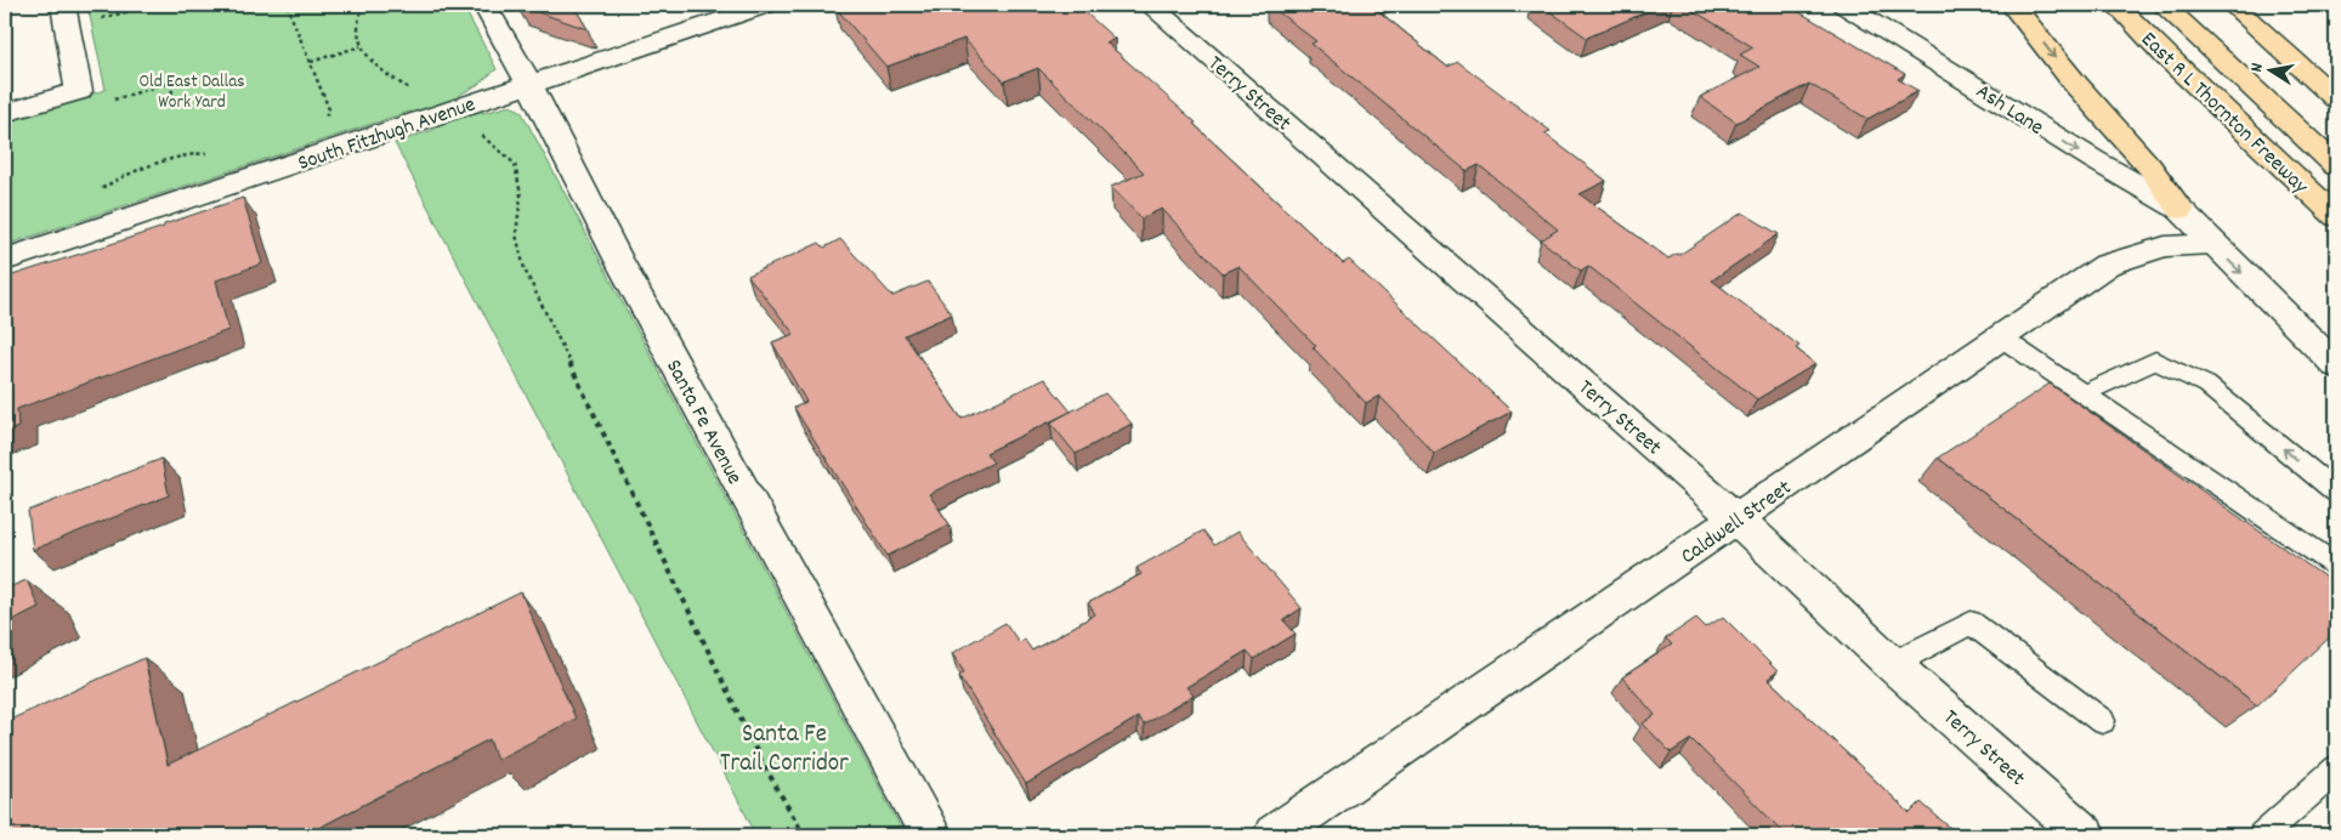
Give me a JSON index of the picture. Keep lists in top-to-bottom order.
{
  "streets": {
    "highway": ["East R L Thornton Freeway"],
    "street": [
      "Terry Street",
      "Ash Lane",
      "South Fitzhugh Avenue",
      "Santa Fe Avenue",
      "Caldwell Street"
    ]
  },
  "crossings": [
    ["Terry Street", "Caldwell Street"],
    ["South Fitzhugh Avenue", "Santa Fe Avenue"]
  ],
  "one_way": ["Ash Lane"],
  "parks": ["Old East Dallas Work Yard", "Santa Fe Trail Corridor"],
  "north": "left"
}
